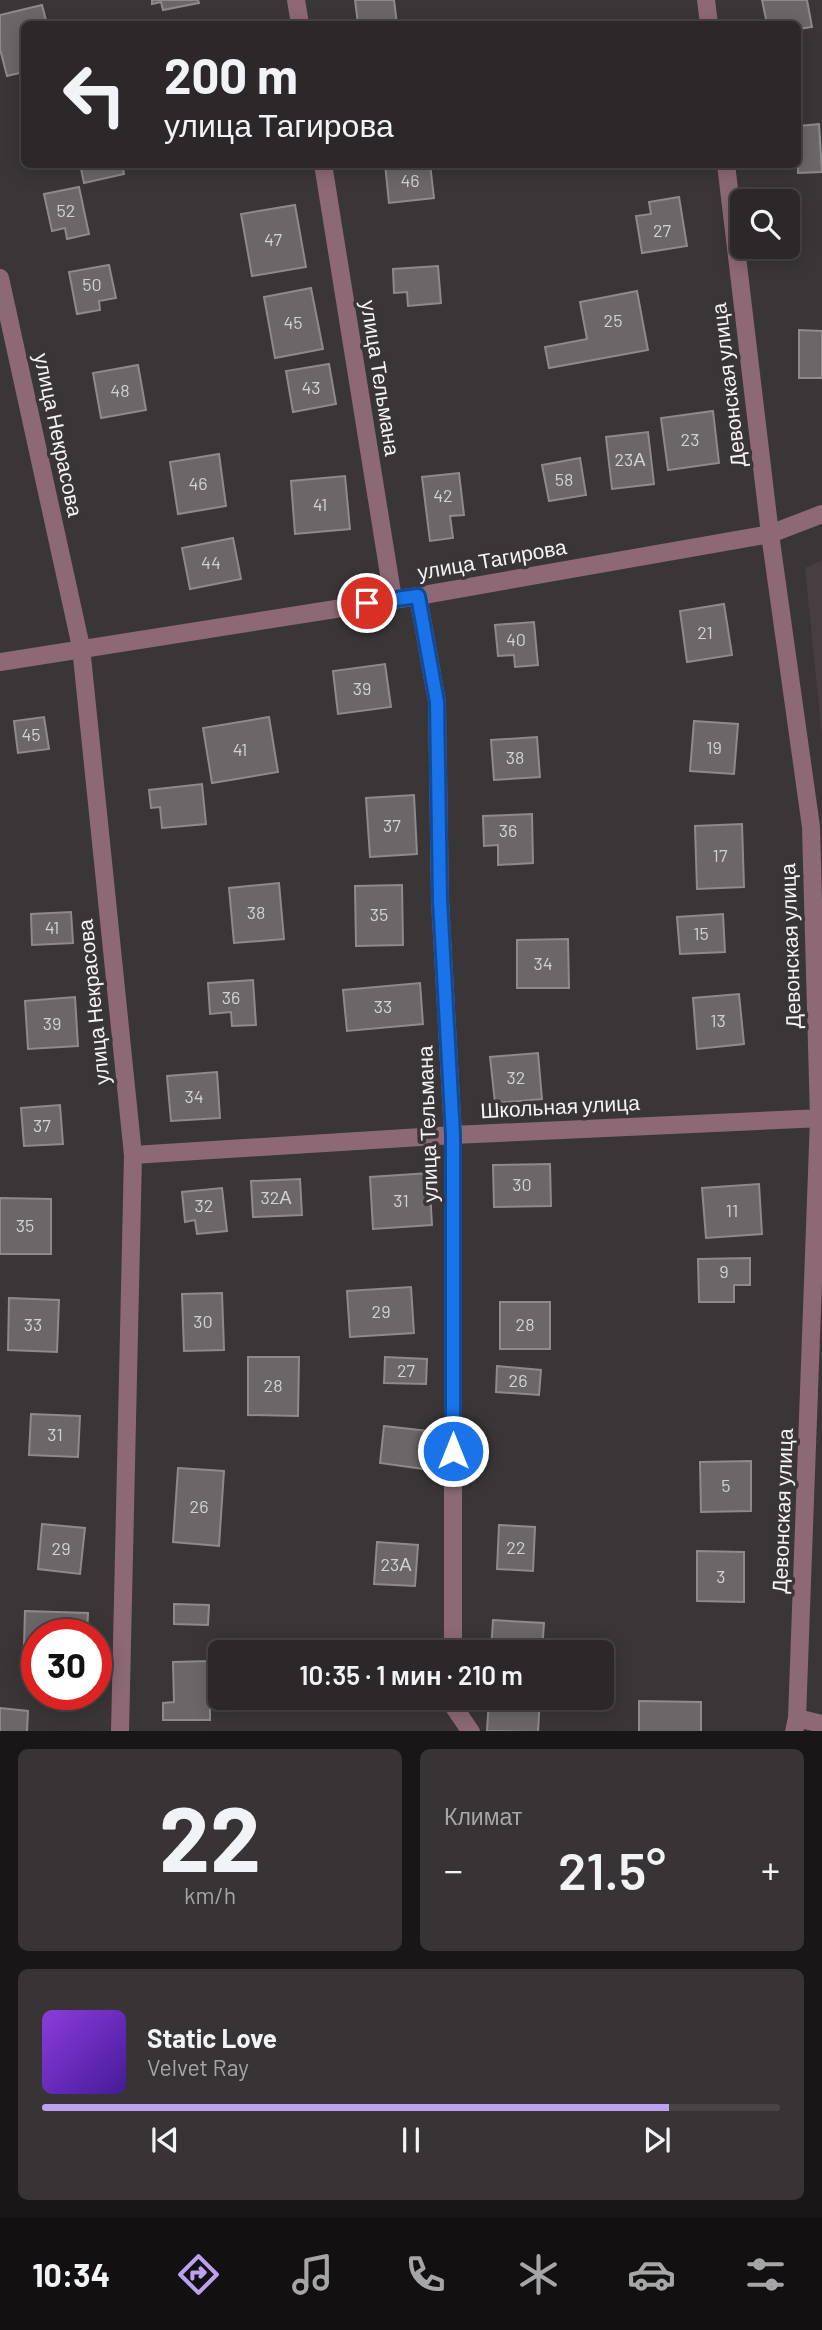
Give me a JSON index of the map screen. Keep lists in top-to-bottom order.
{
  "streets": {
    "street": [
      "улица Тельмана",
      "Девонская улица",
      "улица Некрасова",
      "улица Тагирова",
      "Школьная улица"
    ]
  },
  "crossings": [
    ["улица Тельмана", "улица Тагирова"],
    ["улица Тельмана", "Школьная улица"],
    ["Девонская улица", "улица Тагирова"],
    ["Девонская улица", "Школьная улица"],
    ["улица Некрасова", "улица Тагирова"],
    ["улица Некрасова", "Школьная улица"]
  ],
  "house_numbers": [
    "46",
    "52",
    "27",
    "47",
    "50",
    "25",
    "45",
    "43",
    "48",
    "23",
    "23А",
    "58",
    "46",
    "42",
    "41",
    "44",
    "21",
    "40",
    "39",
    "45",
    "19",
    "41",
    "38",
    "37",
    "36",
    "17",
    "38",
    "35",
    "41",
    "15",
    "34",
    "36",
    "33",
    "13",
    "39",
    "32",
    "34",
    "37",
    "30",
    "32А",
    "31",
    "32",
    "11",
    "35",
    "9",
    "29",
    "30",
    "33",
    "28",
    "27",
    "26",
    "28",
    "31",
    "5",
    "26",
    "22",
    "29",
    "23А",
    "3"
  ],
  "page": {
    "turn": ["200 m", "улица Тагирова"],
    "limit": "30",
    "trip": "10:35 · 1 мин · 210 m",
    "tile": [
      ["22", "km/h"],
      "Климат"
    ],
    "heat": ["−", "21.5°", "+"],
    "song": ["Static Love", "Velvet Ray"],
    "tabs": "10:34"
  }
}
